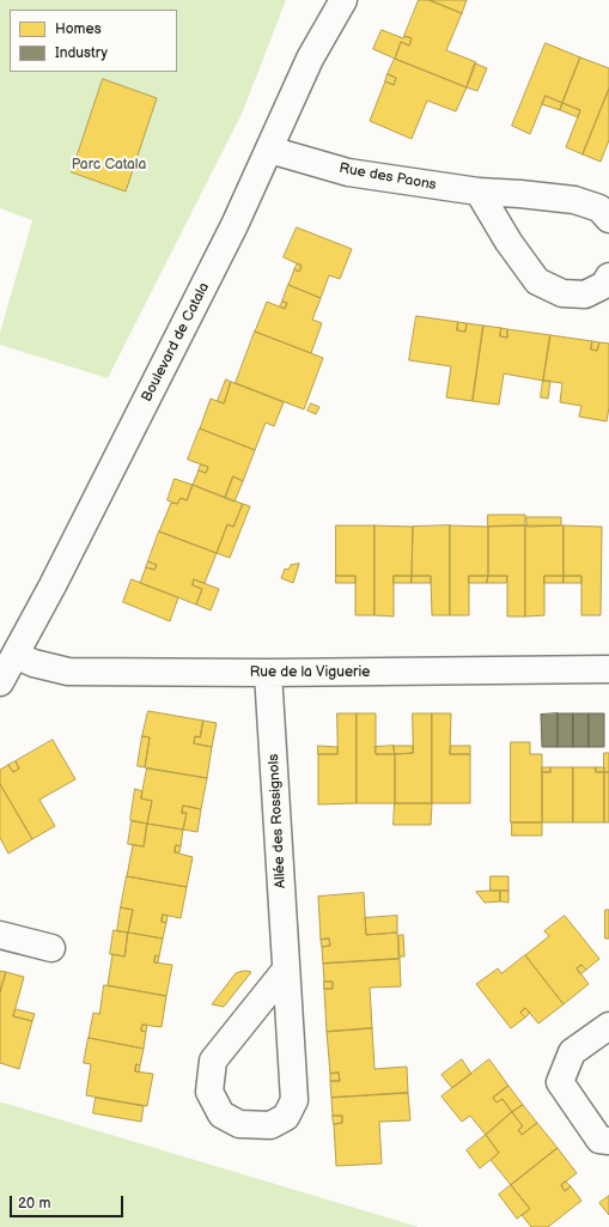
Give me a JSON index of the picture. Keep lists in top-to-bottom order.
{
  "streets": {
    "street": [
      "Rue des Paons",
      "Boulevard de Catala",
      "Rue de la Viguerie",
      "Allée des Rossignols"
    ]
  },
  "crossings": [
    ["Rue des Paons", "Boulevard de Catala"],
    ["Boulevard de Catala", "Rue de la Viguerie"],
    ["Rue de la Viguerie", "Allée des Rossignols"]
  ],
  "parks": ["Parc Catala"],
  "legend": ["Homes", "Industry"],
  "scale_bar": "20 m"
}
